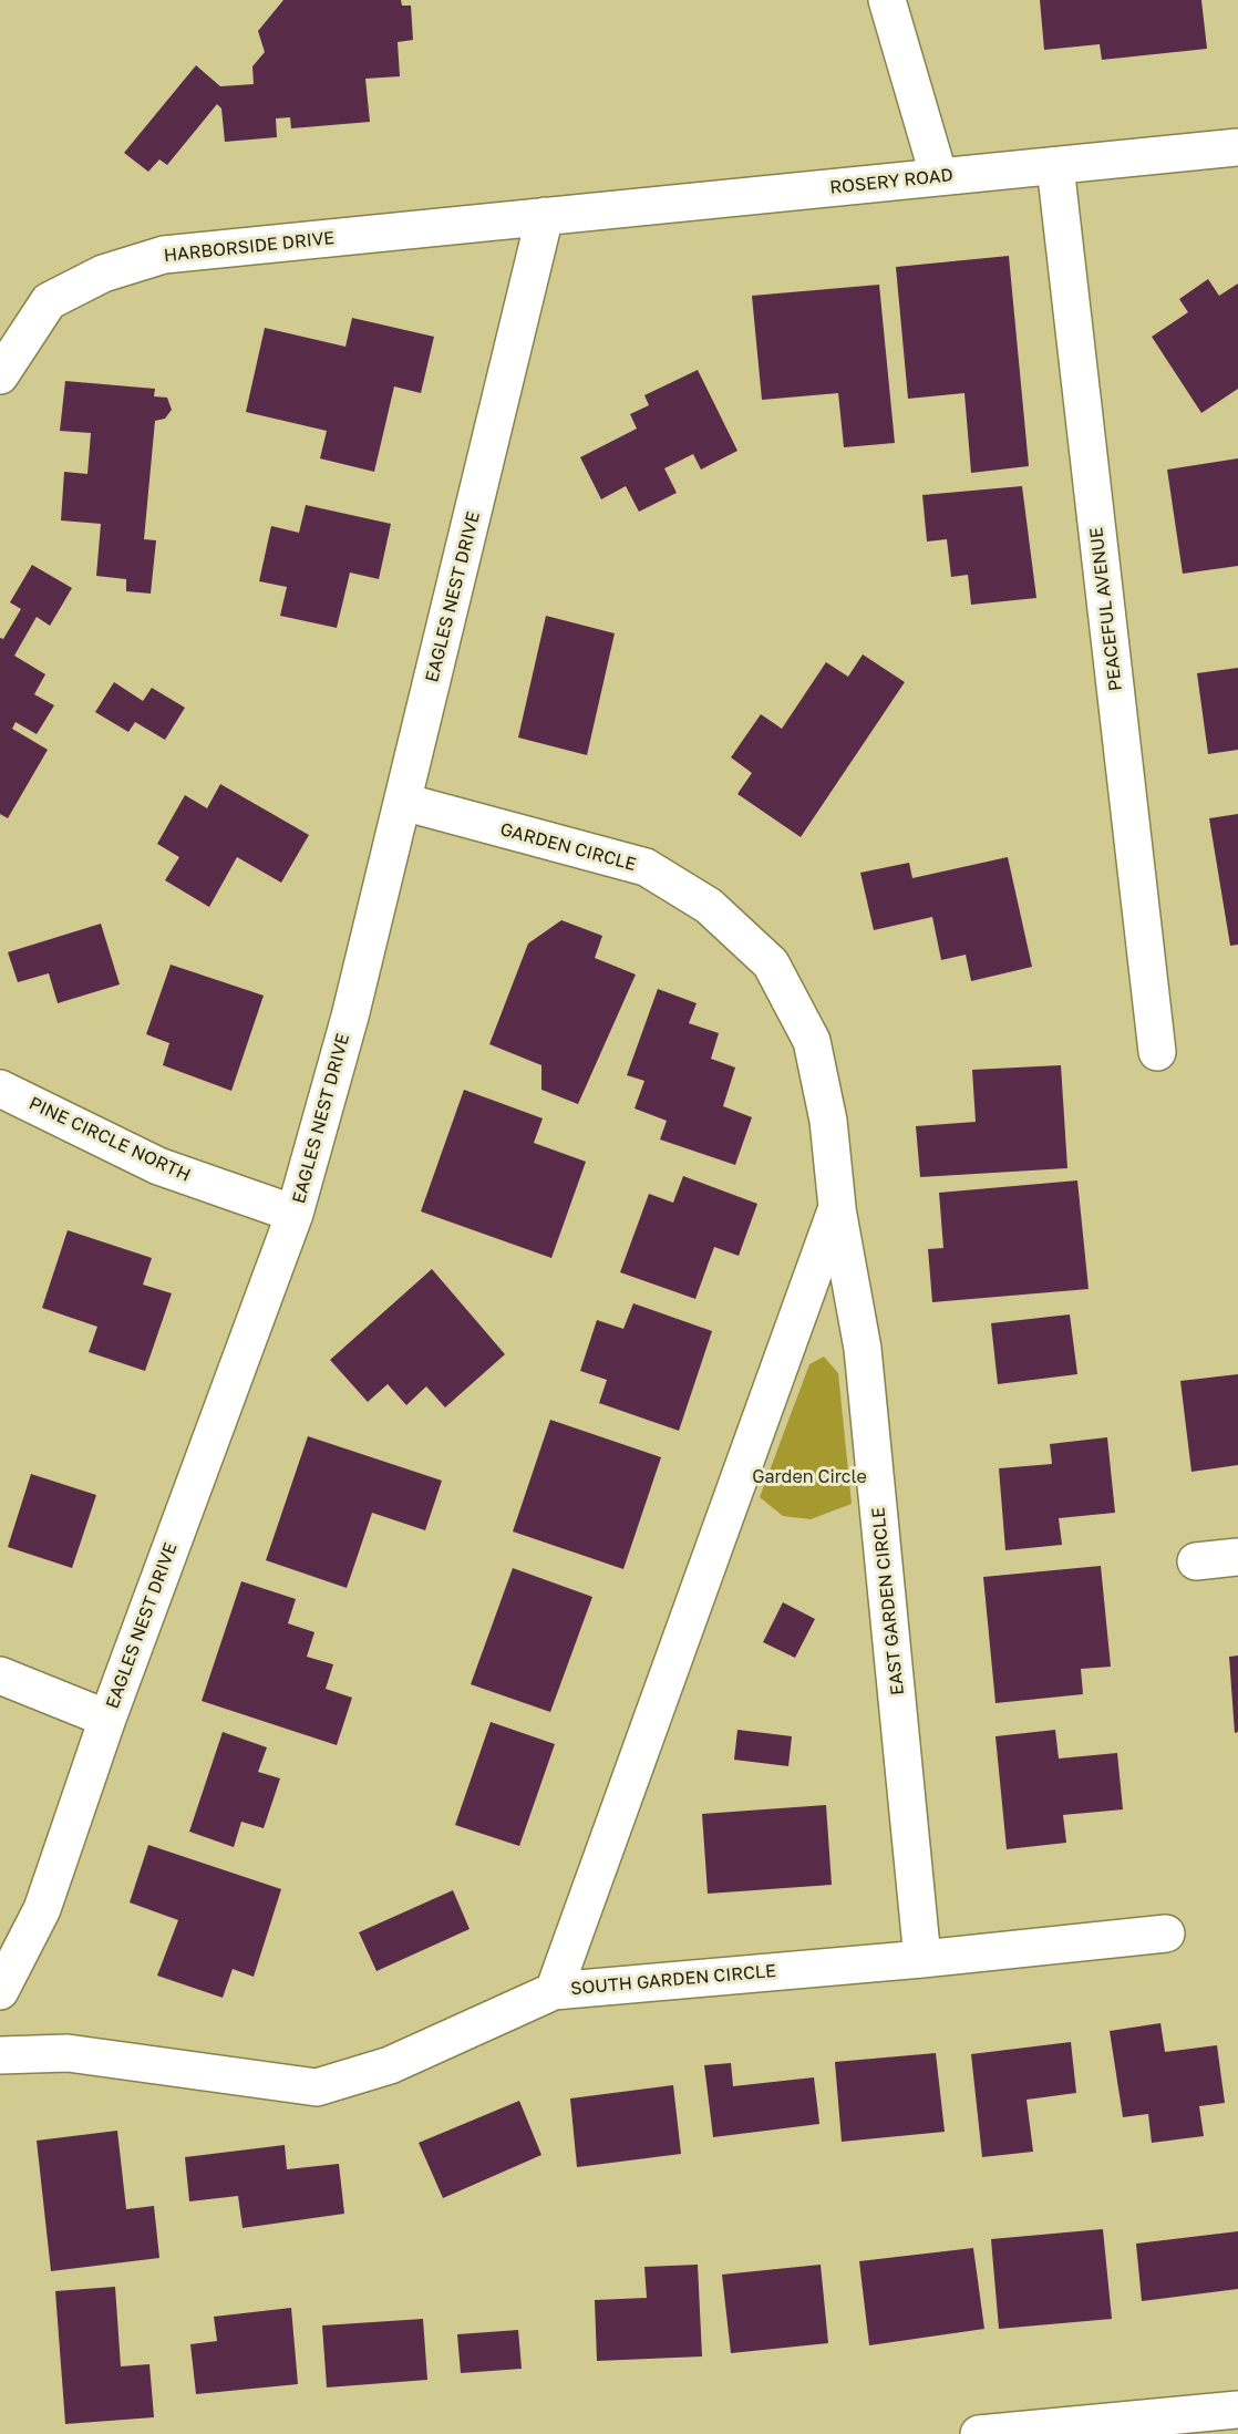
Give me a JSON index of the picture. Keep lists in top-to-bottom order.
{
  "streets": {
    "street": [
      "ROSERY ROAD",
      "HARBORSIDE DRIVE",
      "EAGLES NEST DRIVE",
      "PEACEFUL AVENUE",
      "GARDEN CIRCLE",
      "PINE CIRCLE NORTH",
      "EAST GARDEN CIRCLE",
      "SOUTH GARDEN CIRCLE"
    ]
  },
  "crossings": [
    ["ROSERY ROAD", "HARBORSIDE DRIVE"],
    ["ROSERY ROAD", "EAGLES NEST DRIVE"],
    ["ROSERY ROAD", "PEACEFUL AVENUE"],
    ["HARBORSIDE DRIVE", "EAGLES NEST DRIVE"],
    ["EAGLES NEST DRIVE", "GARDEN CIRCLE"],
    ["EAGLES NEST DRIVE", "PINE CIRCLE NORTH"],
    ["GARDEN CIRCLE", "EAST GARDEN CIRCLE"],
    ["GARDEN CIRCLE", "SOUTH GARDEN CIRCLE"],
    ["EAST GARDEN CIRCLE", "SOUTH GARDEN CIRCLE"]
  ],
  "parks": ["Garden Circle"]
}
